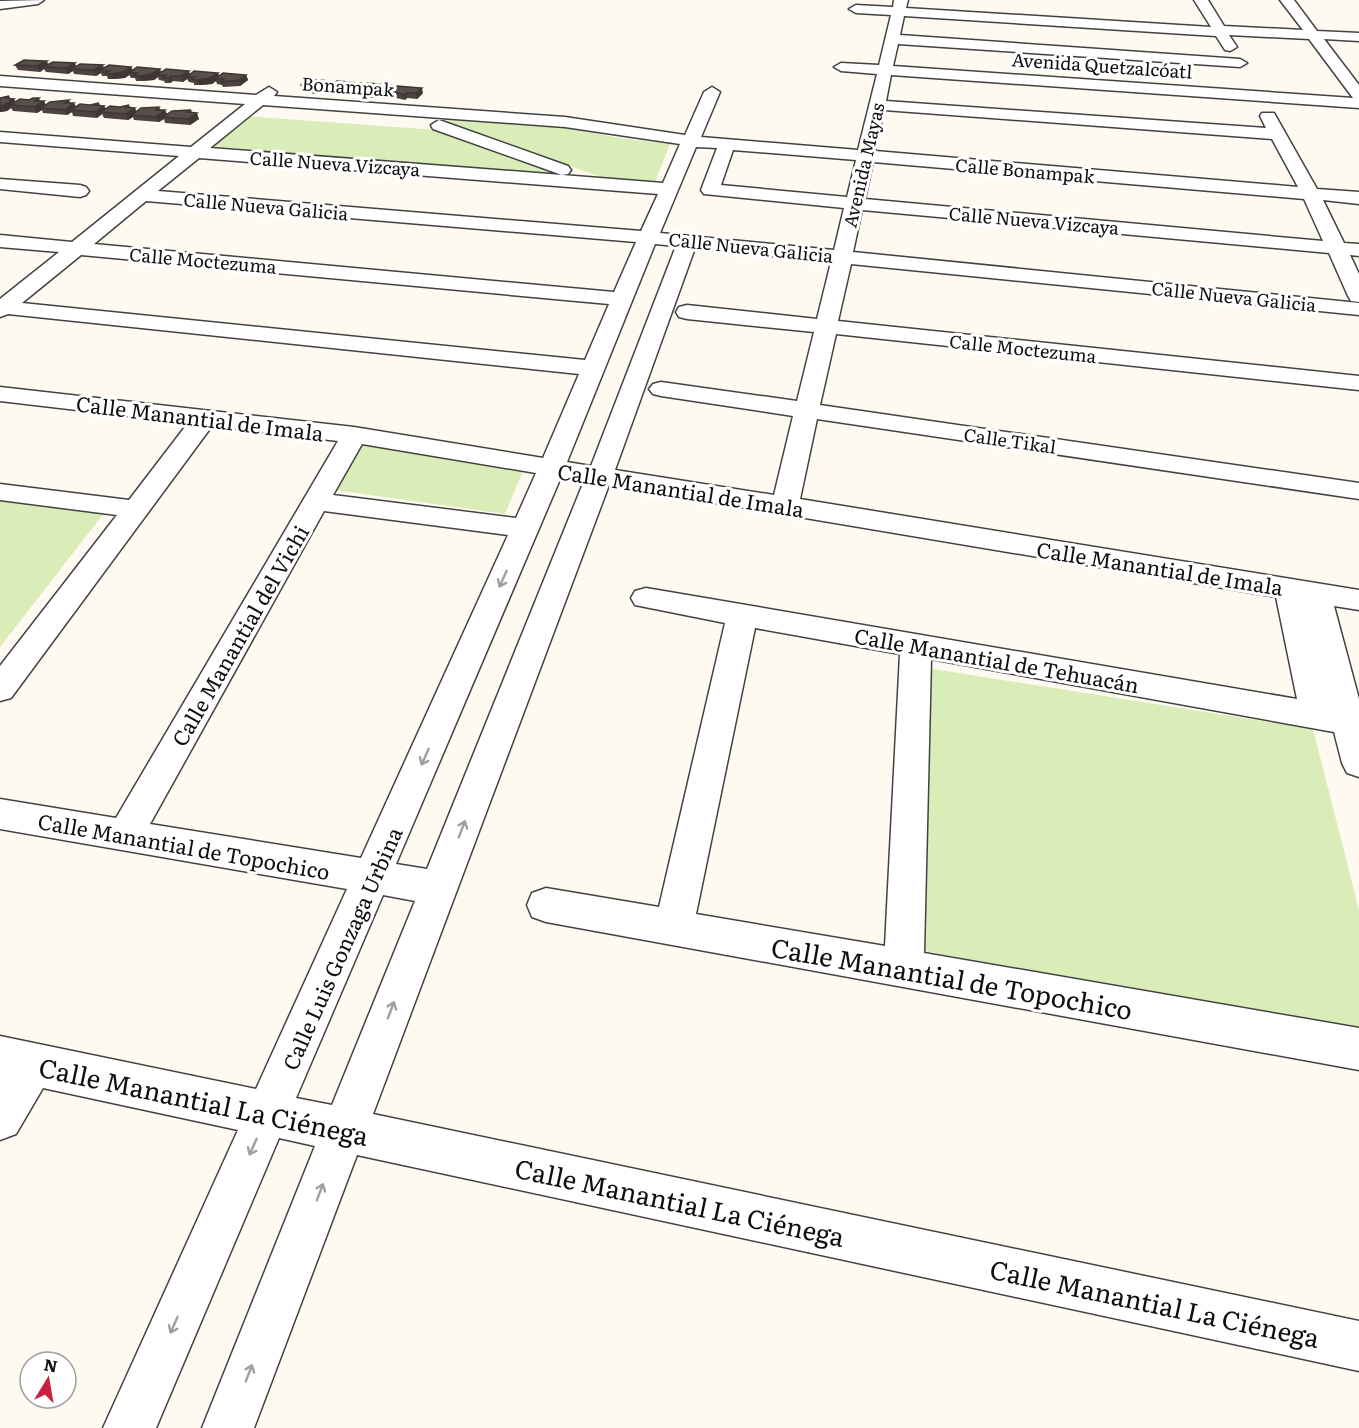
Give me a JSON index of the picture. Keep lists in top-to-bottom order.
{
  "streets": {
    "street": [
      "Avenida Quetzalcóatl",
      "Bonampak",
      "Calle Nueva Vizcaya",
      "Avenida Mayas",
      "Calle Bonampak",
      "Calle Nueva Galicia",
      "Calle Moctezuma",
      "Calle Manantial de Imala",
      "Calle Tikal",
      "Calle Manantial del Vichi",
      "Calle Manantial de Tehuacán",
      "Calle Manantial de Topochico",
      "Calle Luis Gonzaga Urbina",
      "Calle Manantial La Ciénega"
    ]
  },
  "crossings": [
    ["Avenida Quetzalcóatl", "Avenida Mayas"],
    ["Bonampak", "Calle Nueva Vizcaya"],
    ["Bonampak", "Calle Bonampak"],
    ["Bonampak", "Calle Luis Gonzaga Urbina"],
    ["Calle Nueva Vizcaya", "Avenida Mayas"],
    ["Calle Nueva Vizcaya", "Calle Bonampak"],
    ["Calle Nueva Vizcaya", "Calle Luis Gonzaga Urbina"],
    ["Avenida Mayas", "Calle Bonampak"],
    ["Avenida Mayas", "Calle Nueva Galicia"],
    ["Avenida Mayas", "Calle Moctezuma"],
    ["Avenida Mayas", "Calle Manantial de Imala"],
    ["Avenida Mayas", "Calle Tikal"],
    ["Calle Bonampak", "Calle Luis Gonzaga Urbina"],
    ["Calle Nueva Galicia", "Calle Luis Gonzaga Urbina"],
    ["Calle Moctezuma", "Calle Luis Gonzaga Urbina"],
    ["Calle Manantial de Imala", "Calle Manantial del Vichi"],
    ["Calle Manantial de Imala", "Calle Luis Gonzaga Urbina"],
    ["Calle Manantial del Vichi", "Calle Manantial de Topochico"],
    ["Calle Manantial de Topochico", "Calle Luis Gonzaga Urbina"],
    ["Calle Luis Gonzaga Urbina", "Calle Manantial La Ciénega"]
  ],
  "north": "top"
}
